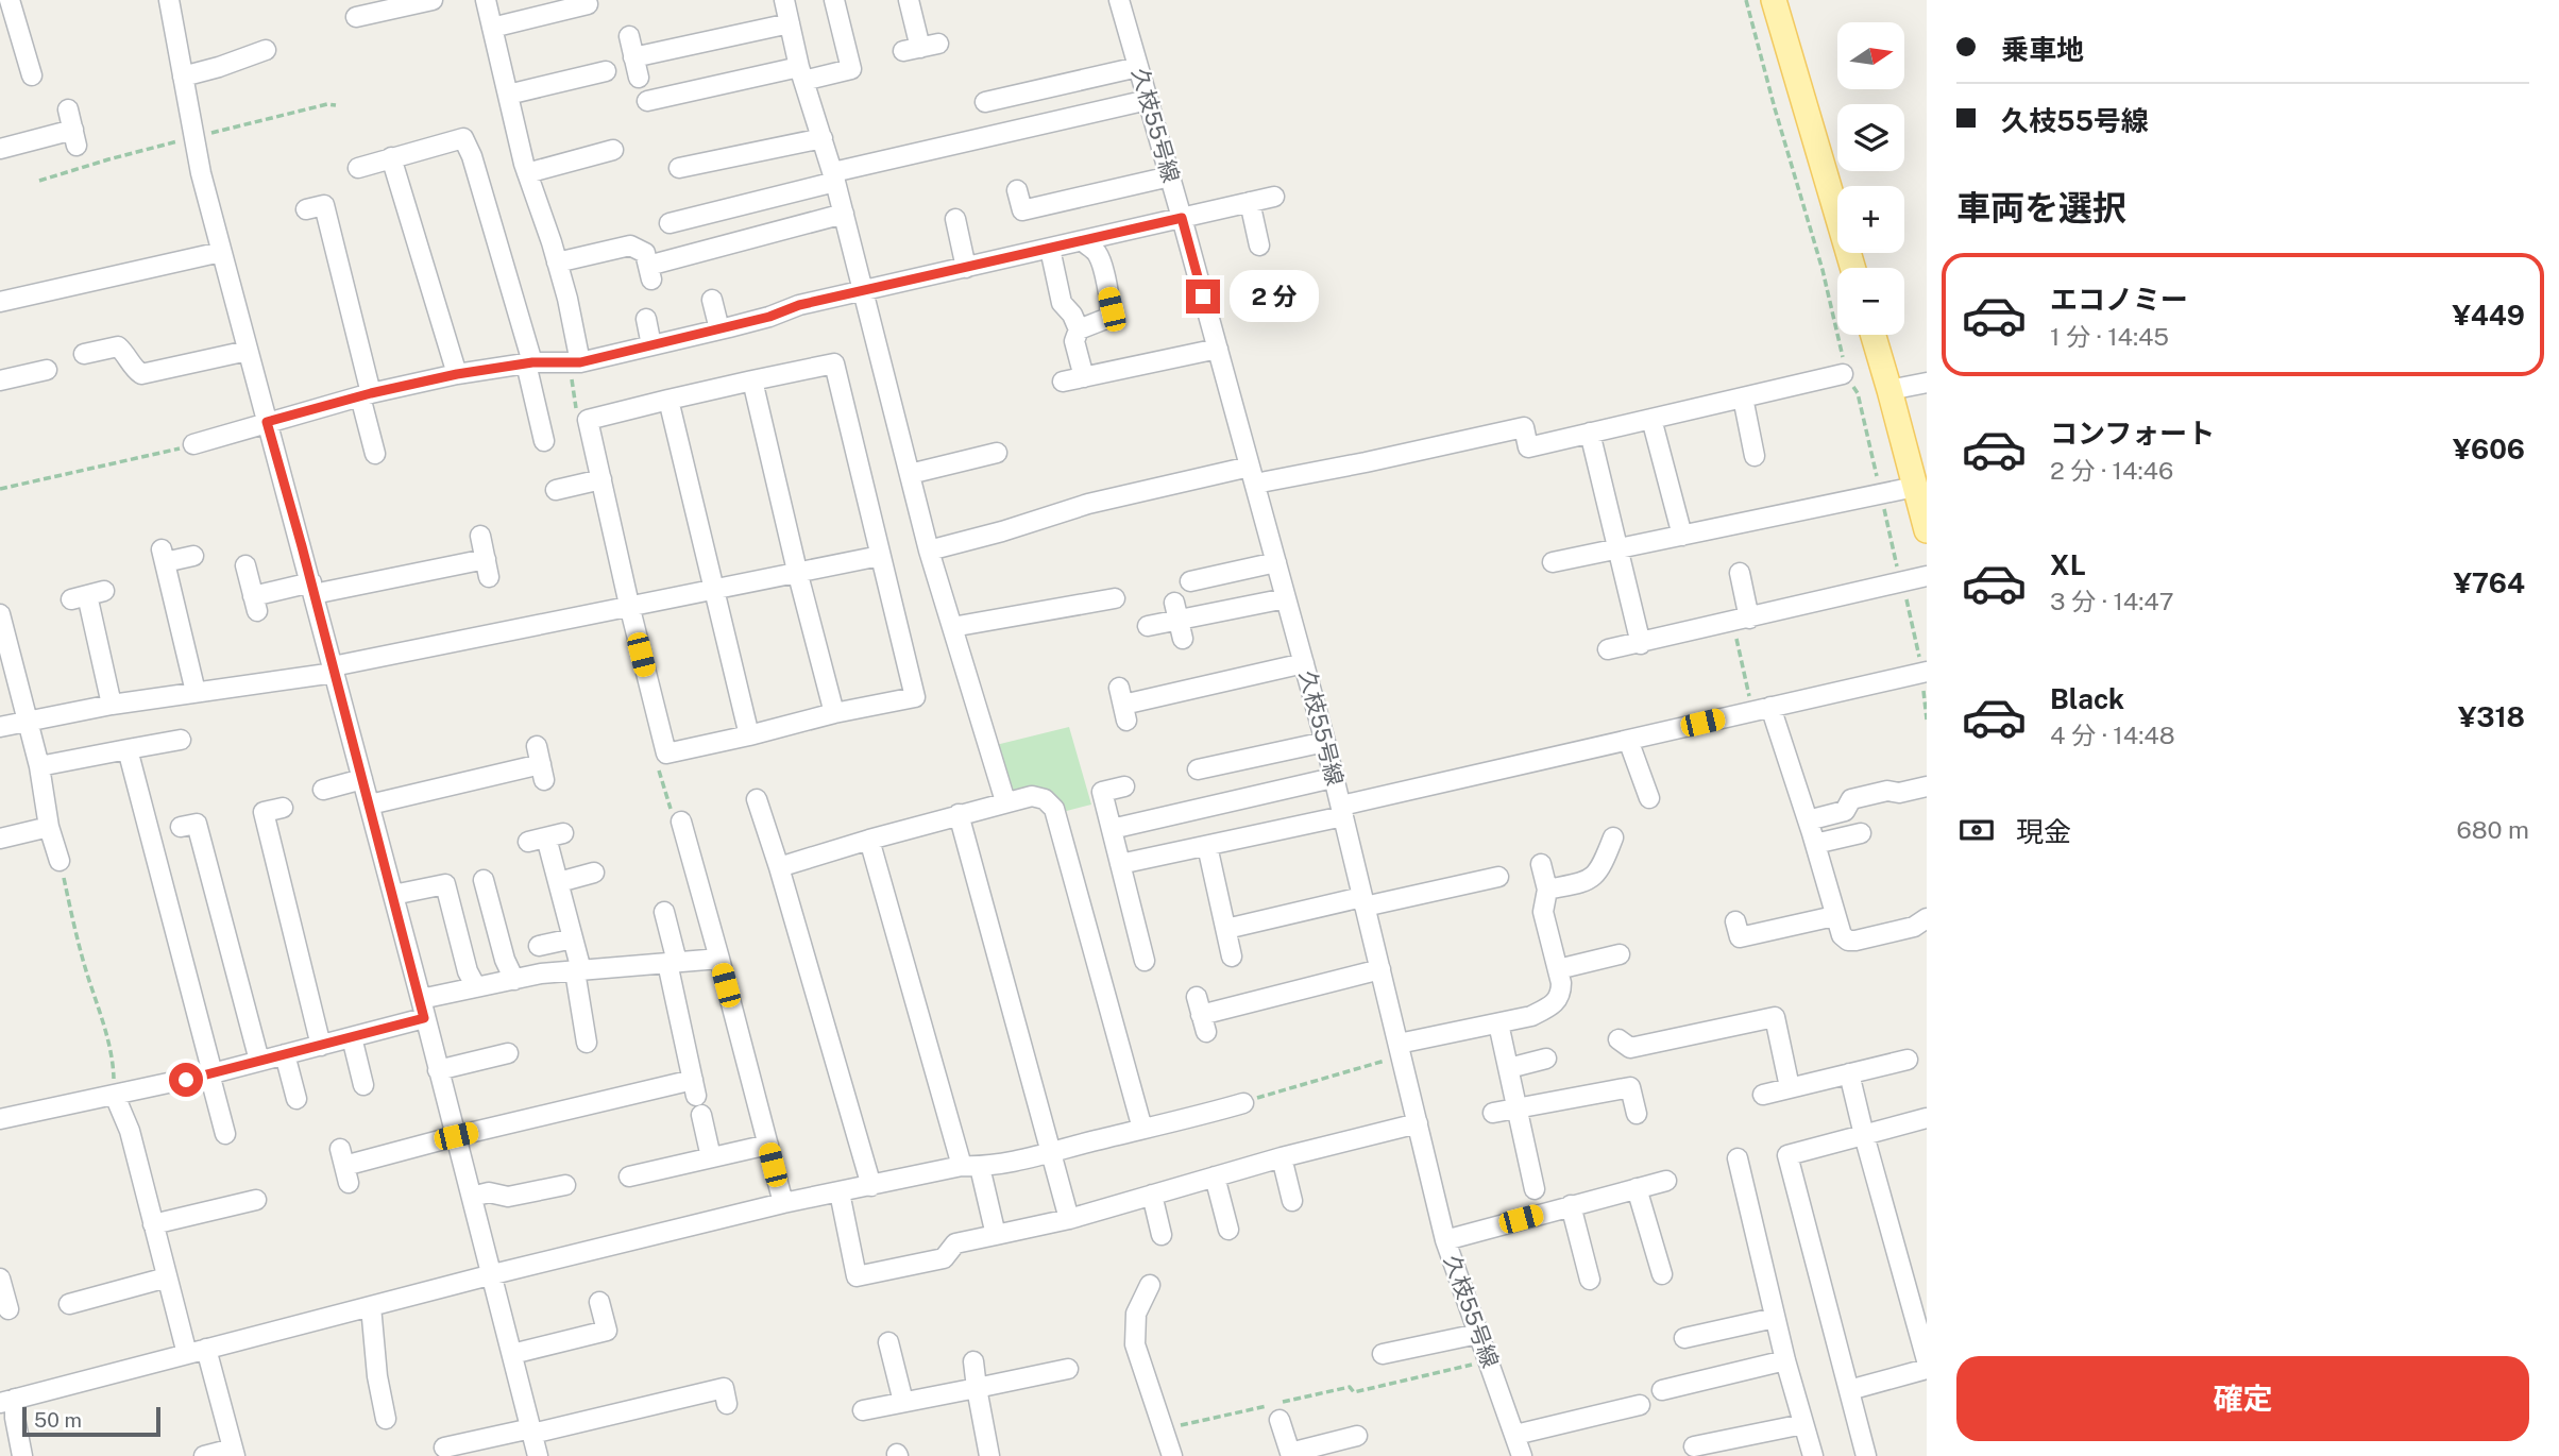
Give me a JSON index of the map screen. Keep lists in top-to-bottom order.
{
  "streets": {
    "street": ["久枝55号線"]
  },
  "scale_bar": "50 m",
  "north": "right",
  "page": {
    "banner": ["乗車地", "久枝55号線"],
    "map_buttons": ["+", "−"],
    "heading": "車両を選択",
    "list": [
      {
        "name": "エコノミー",
        "note": "1 分 · 14:45",
        "value": "¥449"
      },
      {
        "name": "コンフォート",
        "note": "2 分 · 14:46",
        "value": "¥606"
      },
      {
        "name": "XL",
        "note": "3 分 · 14:47",
        "value": "¥764"
      },
      {
        "name": "Black",
        "note": "4 分 · 14:48",
        "value": "¥318"
      }
    ],
    "bubble": "2 分",
    "pay": ["現金", "680 m"],
    "buttons": "確定",
    "scale": "50 m"
  }
}
